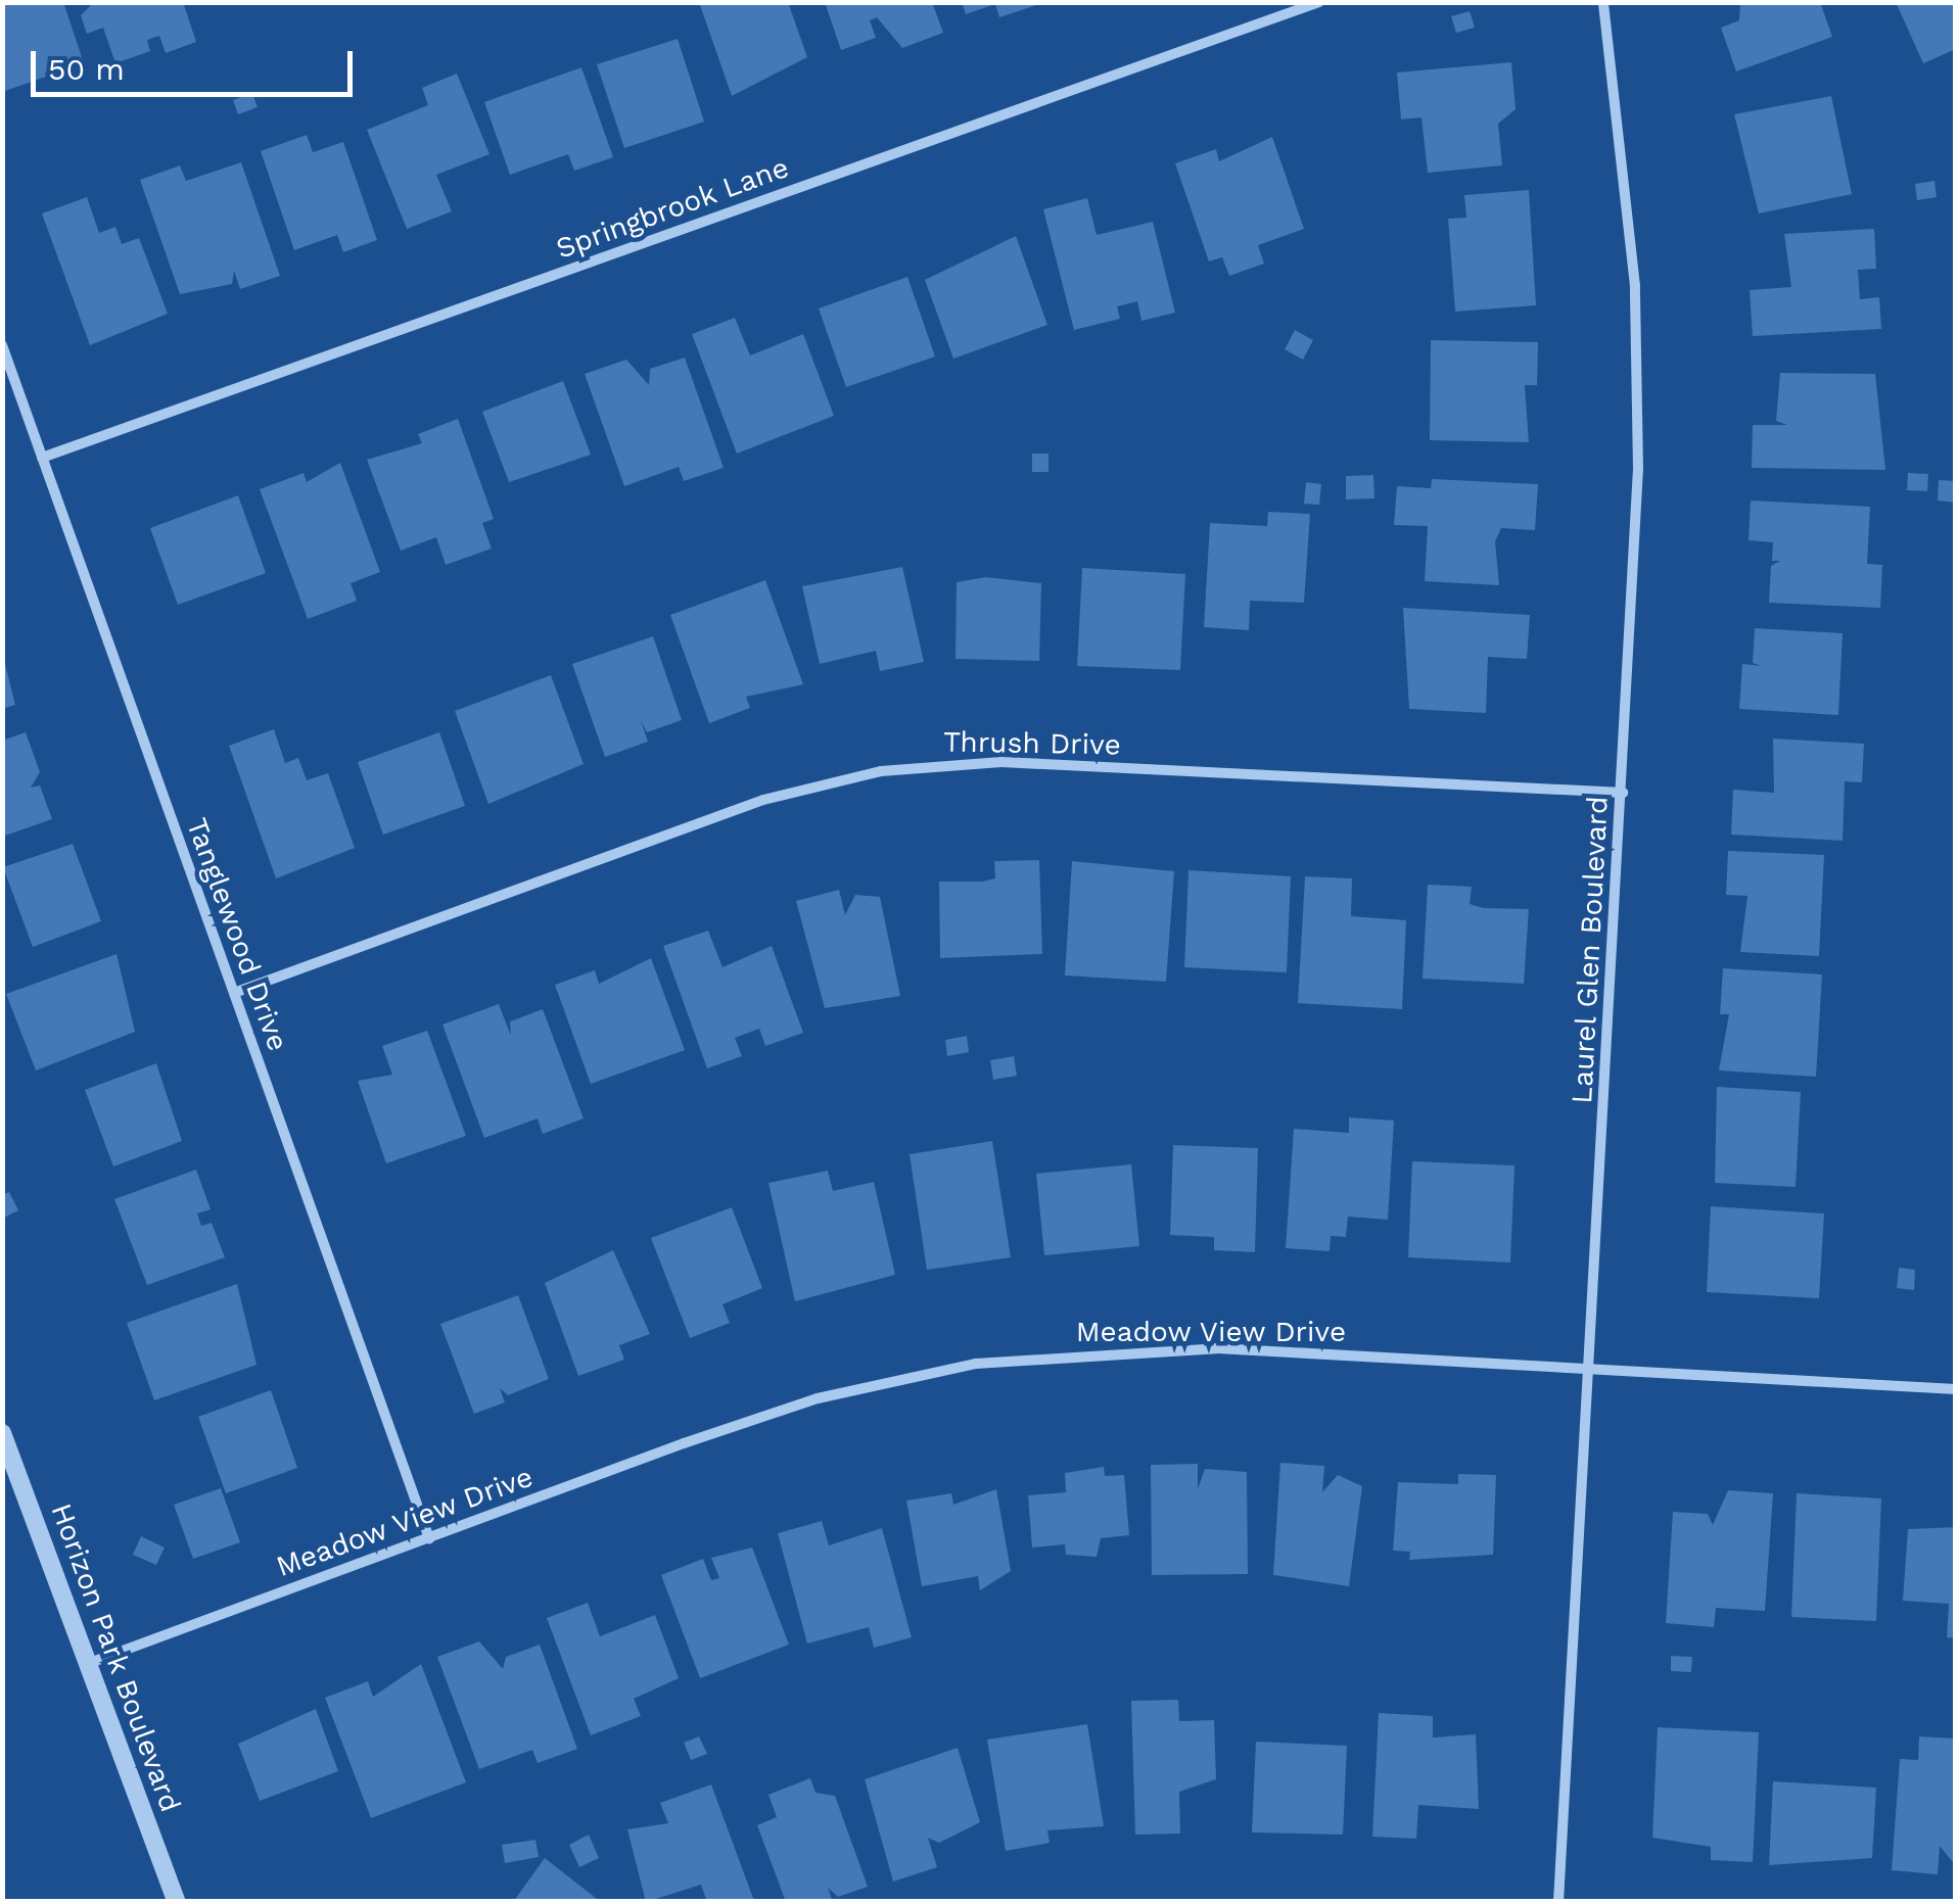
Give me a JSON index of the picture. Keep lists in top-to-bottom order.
{
  "streets": {
    "street": [
      "Springbrook Lane",
      "Thrush Drive",
      "Tanglewood Drive",
      "Laurel Glen Boulevard",
      "Meadow View Drive",
      "Horizon Park Boulevard"
    ]
  },
  "crossings": [
    ["Springbrook Lane", "Tanglewood Drive"],
    ["Thrush Drive", "Tanglewood Drive"],
    ["Thrush Drive", "Laurel Glen Boulevard"],
    ["Tanglewood Drive", "Meadow View Drive"],
    ["Laurel Glen Boulevard", "Meadow View Drive"],
    ["Meadow View Drive", "Horizon Park Boulevard"]
  ],
  "scale_bar": "50 m"
}
